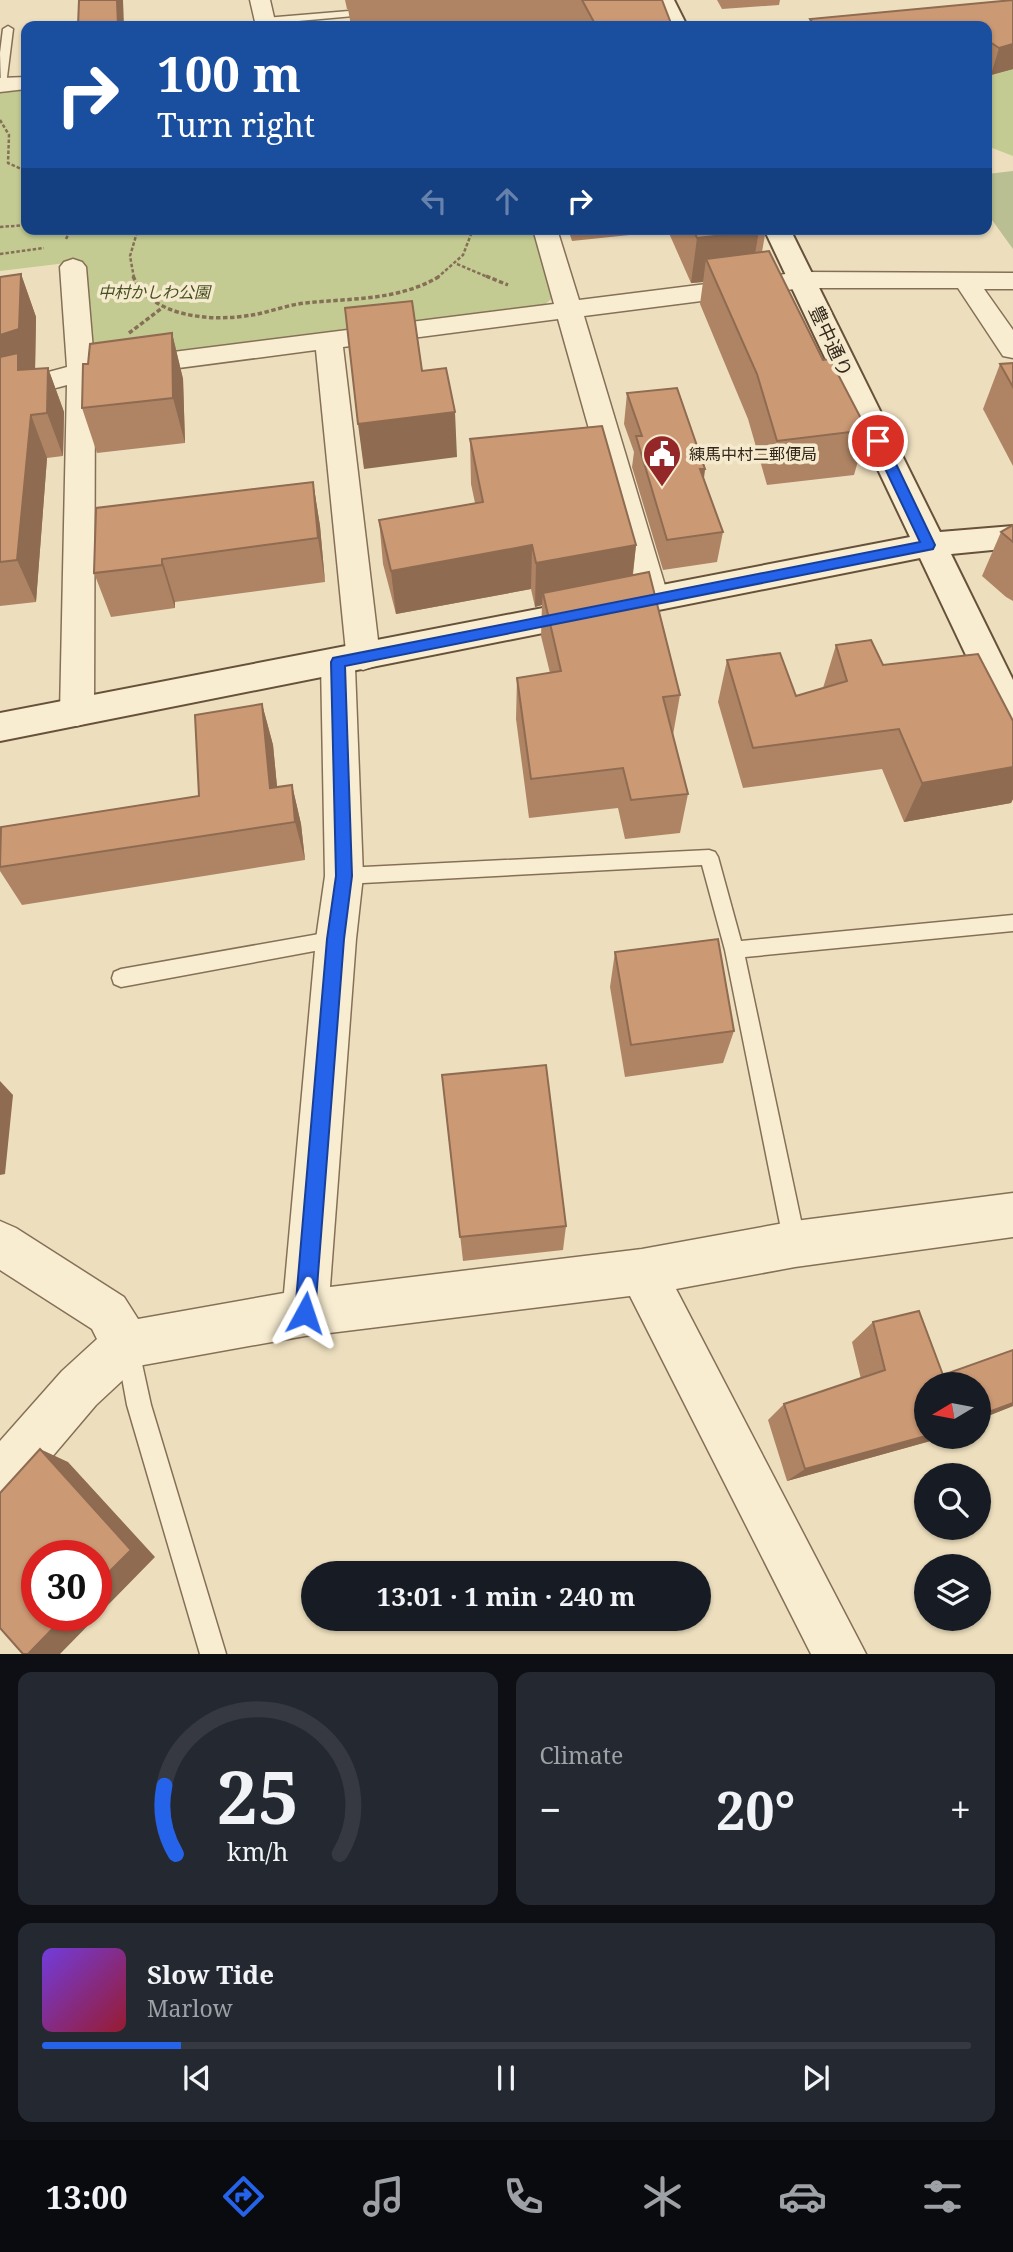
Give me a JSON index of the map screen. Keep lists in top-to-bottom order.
{
  "streets": {
    "street": ["豊中通り"]
  },
  "parks": ["中村かしわ公園"],
  "places": {
    "public building": ["練馬中村二郵便局"]
  },
  "north": "left",
  "page": {
    "turn": ["100 m", "Turn right"],
    "limit": "30",
    "trip": "13:01 · 1 min · 240 m",
    "tile": "Climate",
    "heat": ["−", "20°", "+"],
    "song": ["Slow Tide", "Marlow"],
    "tabs": "13:00",
    "gauge": ["25", "km/h"]
  }
}
